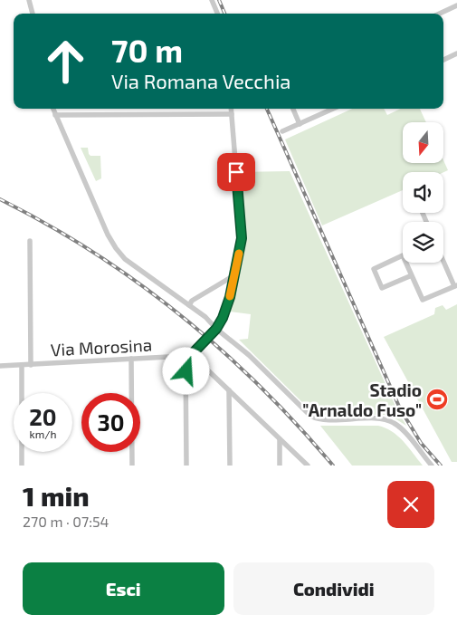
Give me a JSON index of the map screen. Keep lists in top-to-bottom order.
{
  "streets": {
    "street": ["Via Morosina"]
  },
  "places": {
    "sports": ["Stadio \"Arnaldo Fuso\""]
  },
  "north": "bottom",
  "page": {
    "turn": ["70 m", "Via Romana Vecchia"],
    "speed": "20 km/h",
    "limit": "30",
    "heading": ["1 min", "270 m · 07:54"],
    "buttons": ["Esci", "Condividi"]
  }
}
